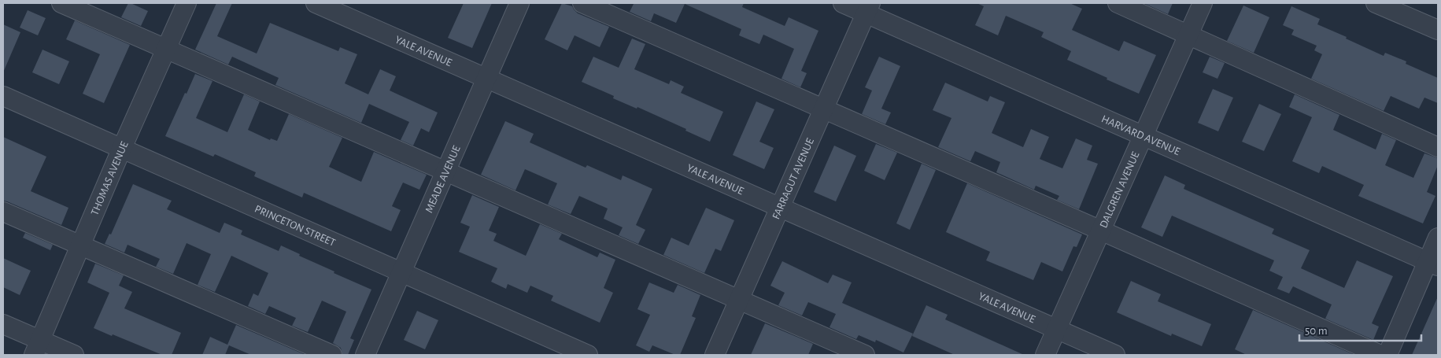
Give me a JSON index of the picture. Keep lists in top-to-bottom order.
{
  "streets": {
    "street": [
      "YALE AVENUE",
      "HARVARD AVENUE",
      "THOMAS AVENUE",
      "MEADE AVENUE",
      "FARRAGUT AVENUE",
      "DALGREN AVENUE",
      "PRINCETON STREET"
    ]
  },
  "crossings": [
    ["YALE AVENUE", "MEADE AVENUE"],
    ["YALE AVENUE", "FARRAGUT AVENUE"],
    ["YALE AVENUE", "DALGREN AVENUE"],
    ["HARVARD AVENUE", "FARRAGUT AVENUE"],
    ["HARVARD AVENUE", "DALGREN AVENUE"],
    ["THOMAS AVENUE", "PRINCETON STREET"],
    ["MEADE AVENUE", "PRINCETON STREET"]
  ],
  "scale_bar": "50 m"
}
